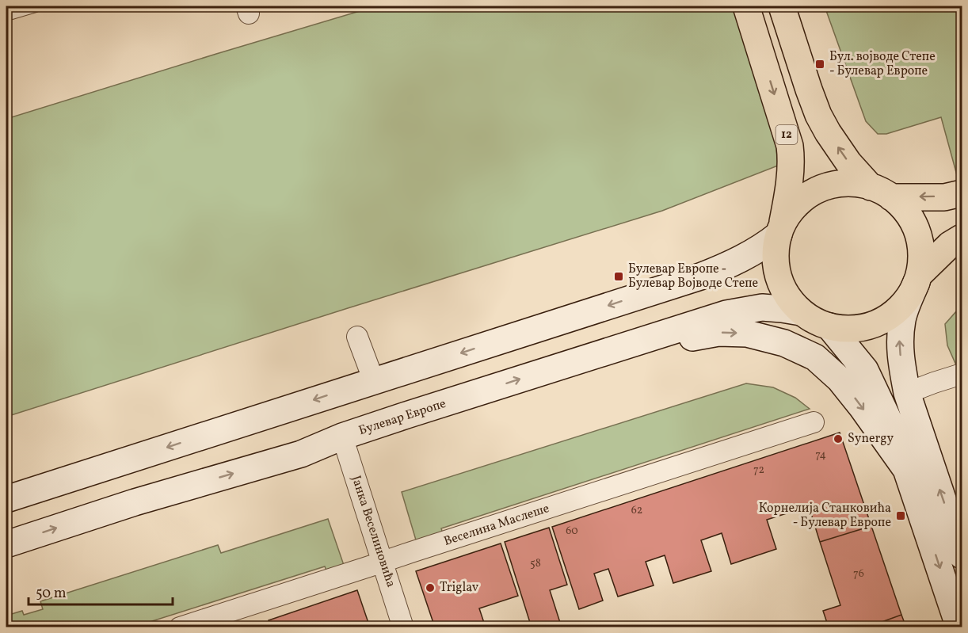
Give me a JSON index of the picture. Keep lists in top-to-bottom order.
{
  "streets": {
    "main road": ["12", "Булевар Европе"],
    "street": ["Веселина Маслеше", "Јанка Веселиновића"]
  },
  "crossings": [
    ["12", "Булевар Европе"],
    ["Булевар Европе", "Јанка Веселиновића"],
    ["Веселина Маслеше", "Јанка Веселиновића"]
  ],
  "places": {
    "transit": ["Бул. војводе Степе - Булевар Европе", "Булевар Европе - Булевар Војводе Степе", "Корнелија Станковића - Булевар Европе"],
    "other": ["Synergy", "Triglav"]
  },
  "house_numbers": [
    "74",
    "72",
    "62",
    "60",
    "58",
    "76"
  ],
  "scale_bar": "50 m"
}
